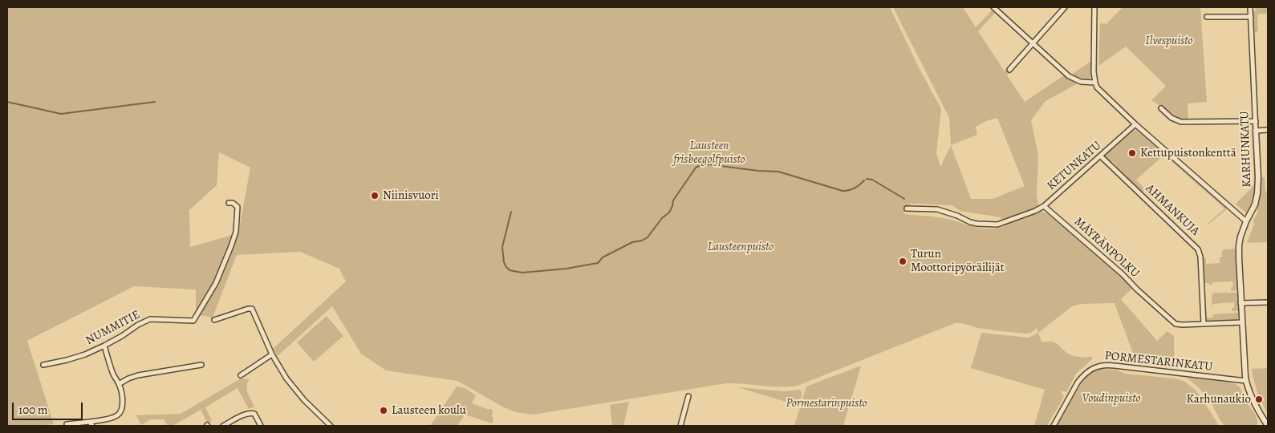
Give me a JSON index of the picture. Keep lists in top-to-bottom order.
{
  "streets": {
    "street": [
      "KARHUNKATU",
      "KETUNKATU",
      "AHMANKUJA",
      "MÄYRÄNPOLKU",
      "NUMMITIE",
      "PORMESTARINKATU"
    ]
  },
  "crossings": [
    ["KARHUNKATU", "MÄYRÄNPOLKU"],
    ["KARHUNKATU", "PORMESTARINKATU"],
    ["KETUNKATU", "AHMANKUJA"],
    ["KETUNKATU", "MÄYRÄNPOLKU"],
    ["AHMANKUJA", "MÄYRÄNPOLKU"]
  ],
  "parks": [
    "Ilvespuisto",
    "Lausteen frisbeegolfpuisto",
    "Lausteenpuisto",
    "Voudinpuisto",
    "Pormestarinpuisto"
  ],
  "places": [
    "Kettupuistonkenttä",
    "Niinisvuori",
    "Turun Moottoripyöräilijät",
    "Karhunaukio",
    "Lausteen koulu"
  ],
  "scale_bar": "100 m"
}
